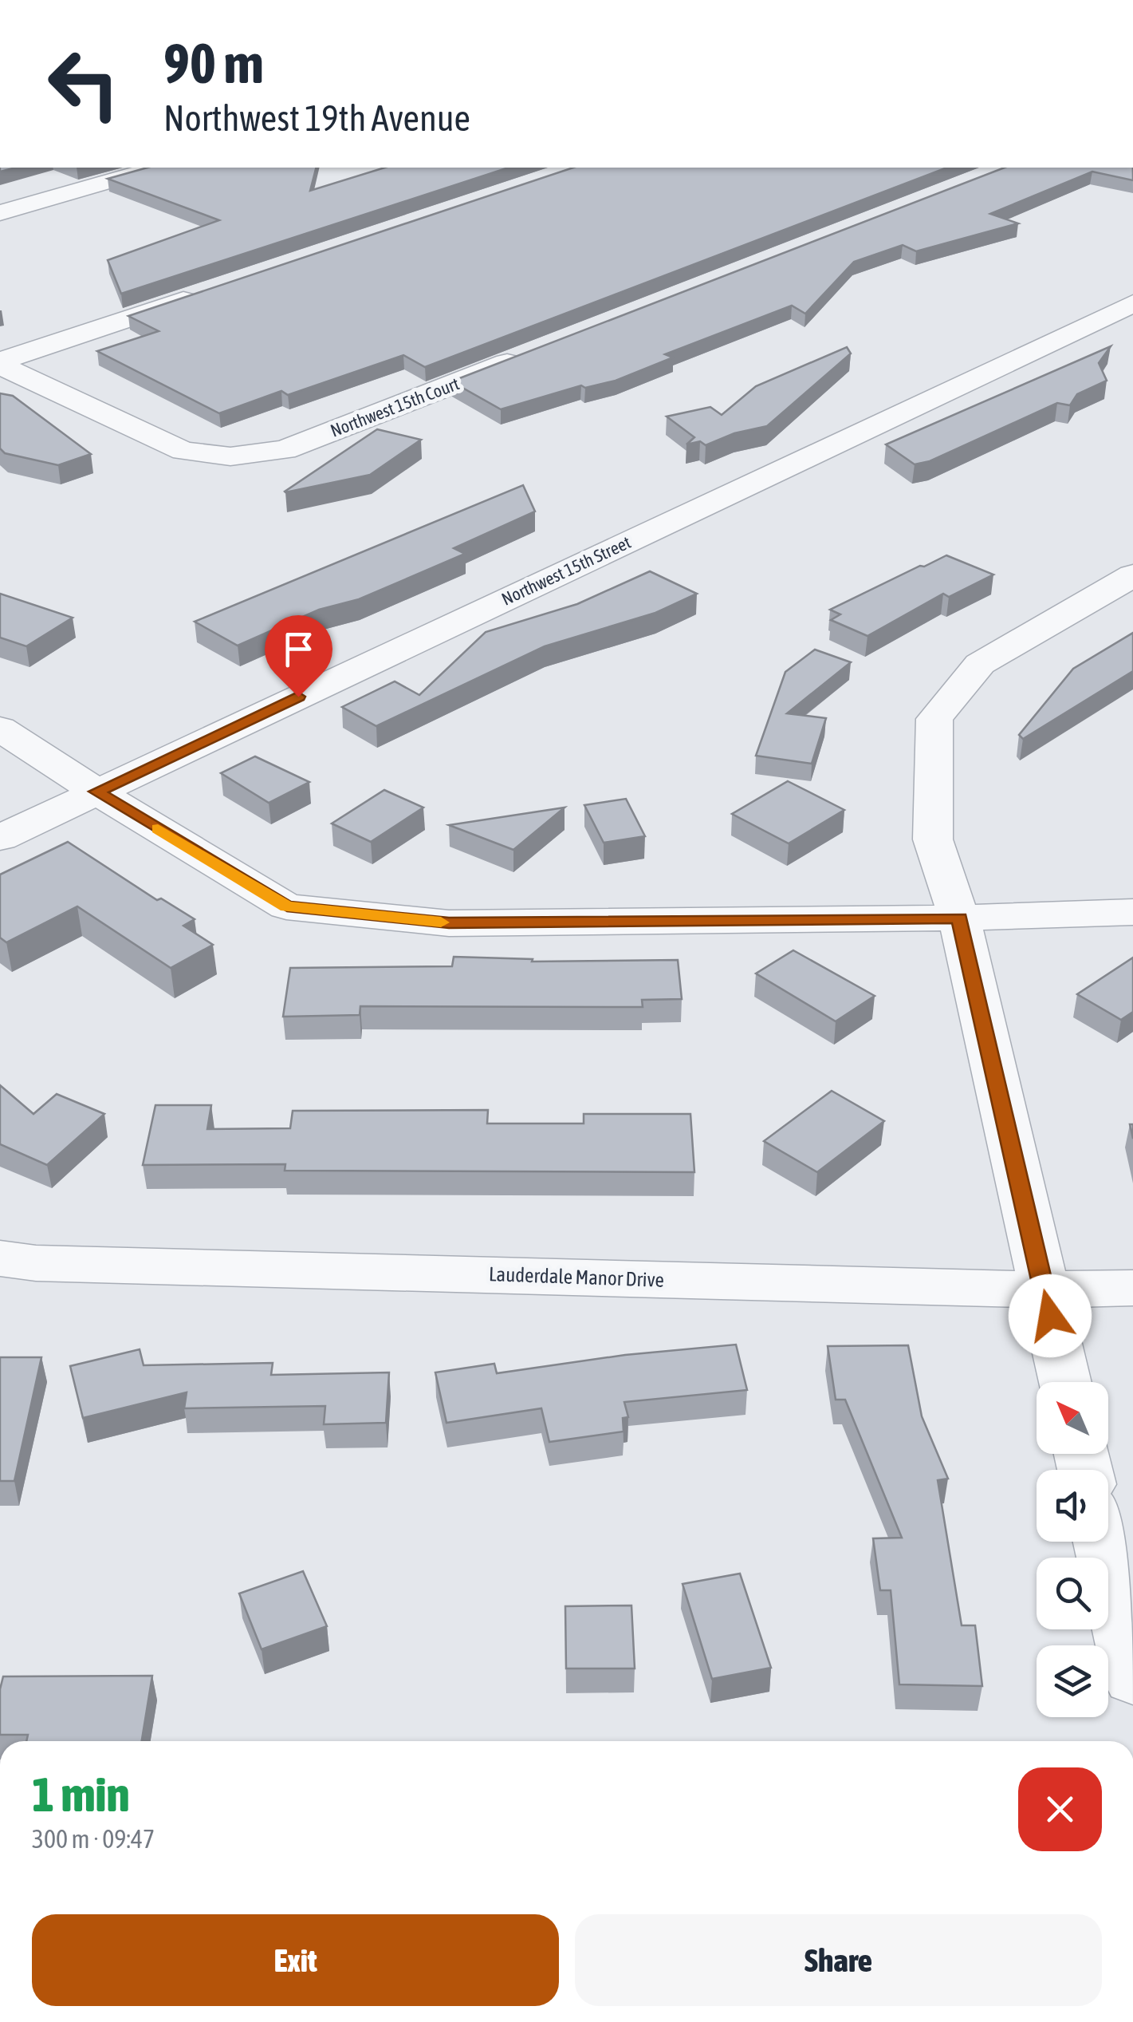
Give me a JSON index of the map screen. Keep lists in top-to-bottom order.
{
  "streets": {
    "street": ["Northwest 15th Court", "Northwest 15th Street", "Lauderdale Manor Drive"]
  },
  "north": "top left",
  "page": {
    "turn": ["90 m", "Northwest 19th Avenue"],
    "heading": ["1 min", "300 m · 09:47"],
    "buttons": ["Exit", "Share"]
  }
}
